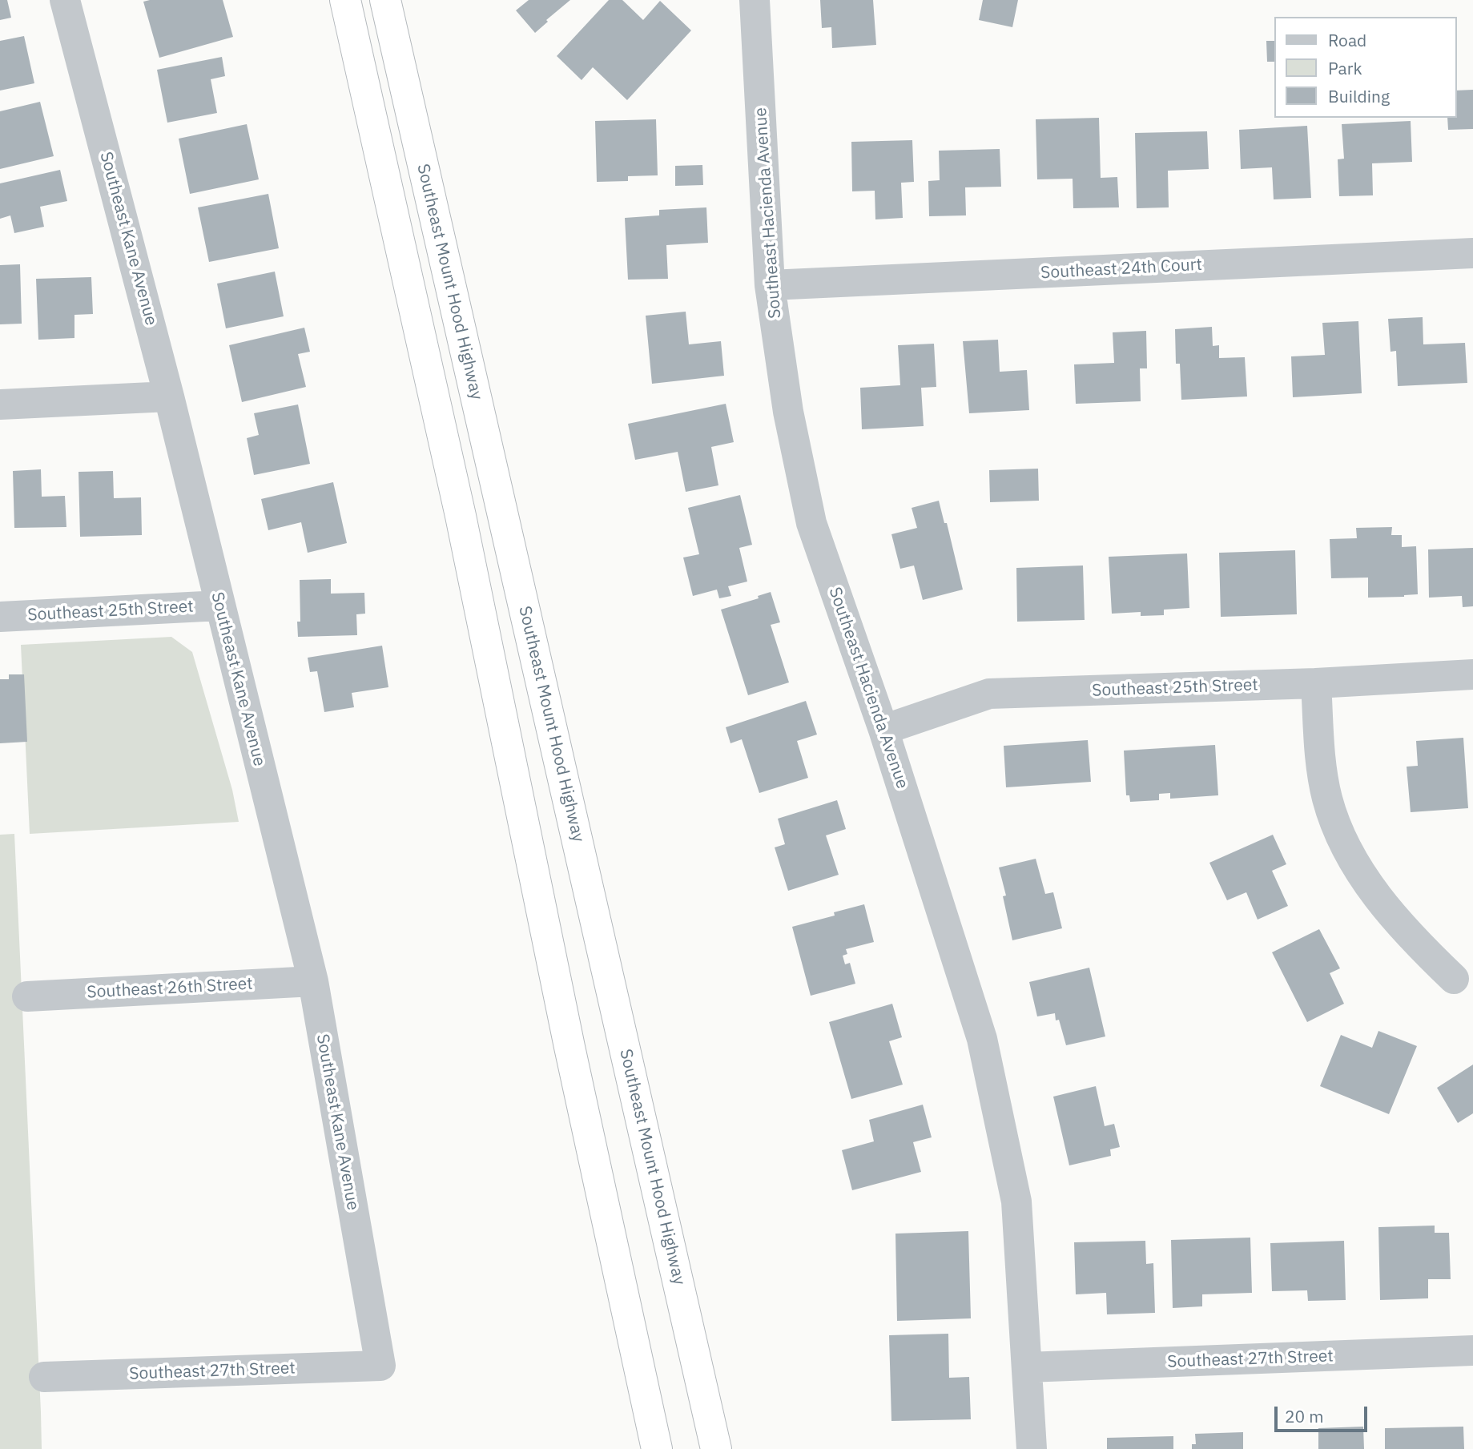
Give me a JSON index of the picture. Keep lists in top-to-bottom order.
{
  "streets": {
    "highway": ["Southeast Mount Hood Highway"],
    "street": [
      "Southeast Hacienda Avenue",
      "Southeast Kane Avenue",
      "Southeast 24th Court",
      "Southeast 25th Street",
      "Southeast 26th Street",
      "Southeast 27th Street"
    ]
  },
  "crossings": [
    ["Southeast Hacienda Avenue", "Southeast 24th Court"],
    ["Southeast Hacienda Avenue", "Southeast 25th Street"],
    ["Southeast Hacienda Avenue", "Southeast 27th Street"],
    ["Southeast Kane Avenue", "Southeast 25th Street"],
    ["Southeast Kane Avenue", "Southeast 26th Street"],
    ["Southeast Kane Avenue", "Southeast 27th Street"]
  ],
  "legend": ["Road", "Park", "Building"],
  "scale_bar": "20 m"
}
